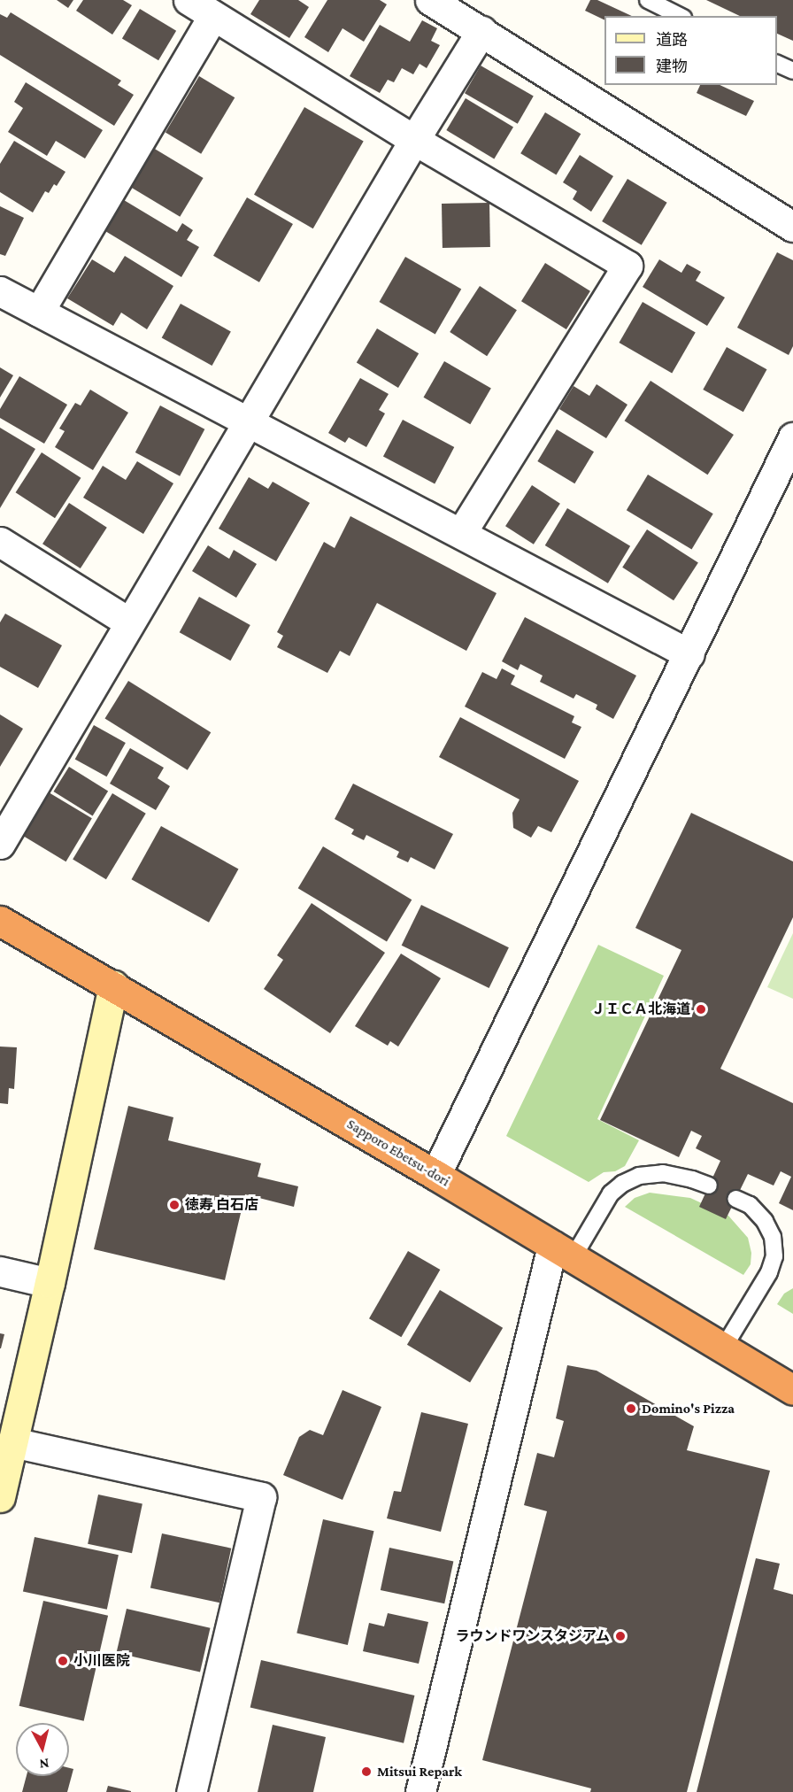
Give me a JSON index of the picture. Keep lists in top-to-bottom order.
{
  "streets": {
    "highway": ["Sapporo Ebetsu-dori"]
  },
  "places": [
    "ＪＩＣＡ北海道",
    "徳寿 白石店",
    "Domino's Pizza",
    "ラウンドワンスタジアム",
    "小川医院",
    "Mitsui Repark"
  ],
  "legend": ["道路", "建物"],
  "north": "bottom"
}
